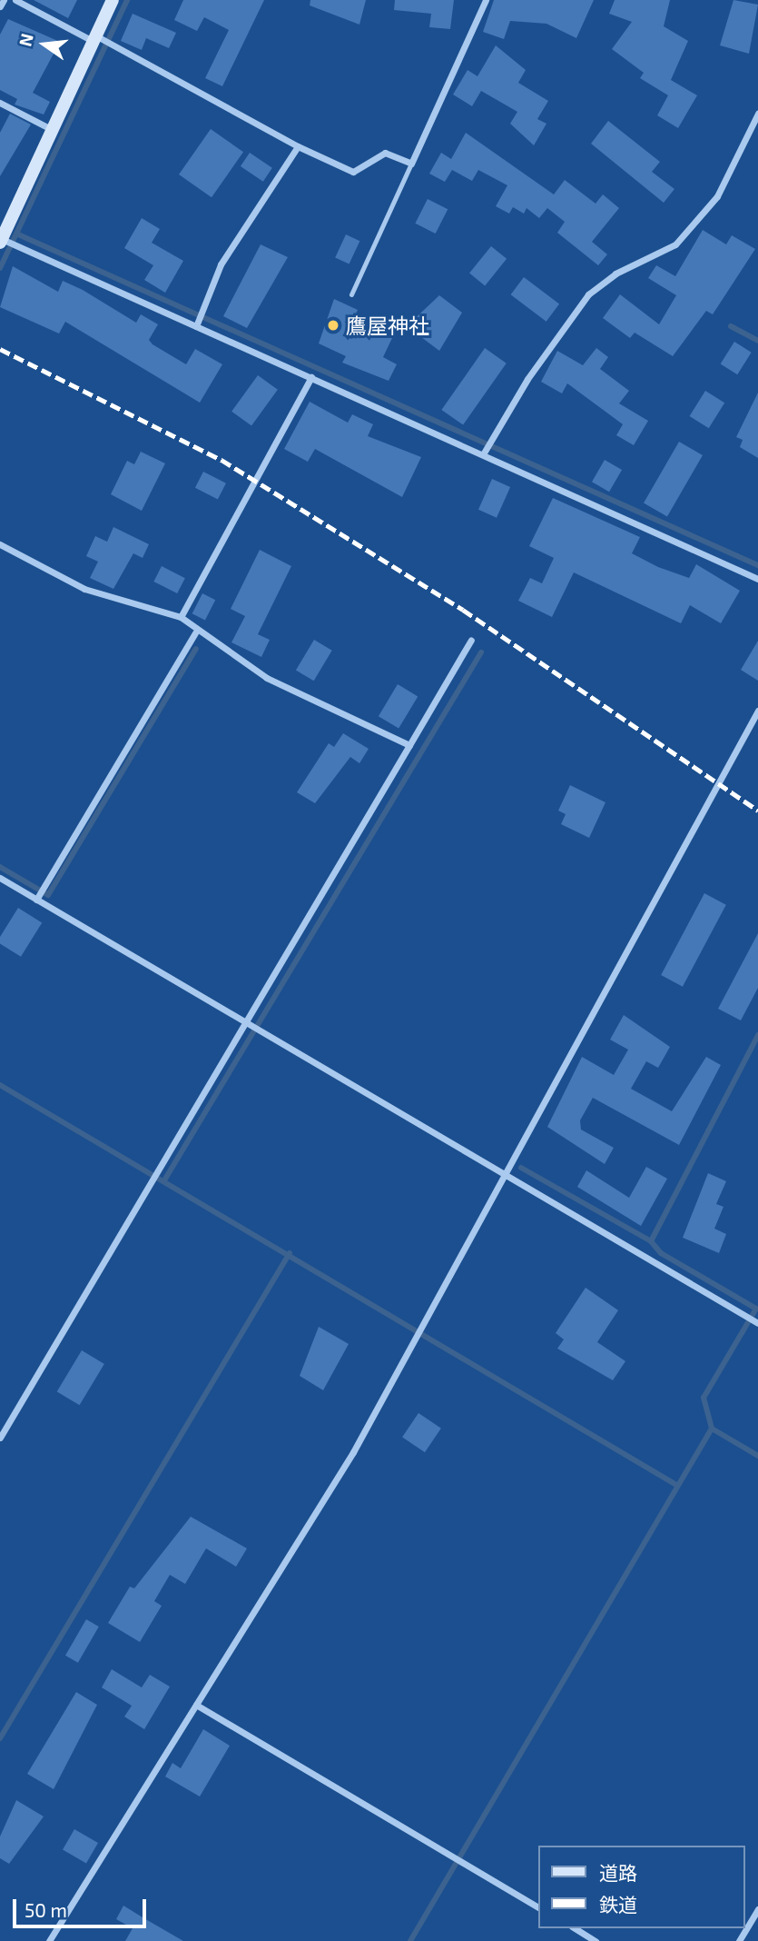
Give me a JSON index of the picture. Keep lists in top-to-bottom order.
{
  "places": ["鷹屋神社"],
  "legend": ["道路", "鉄道"],
  "scale_bar": "50 m",
  "north": "left"
}
